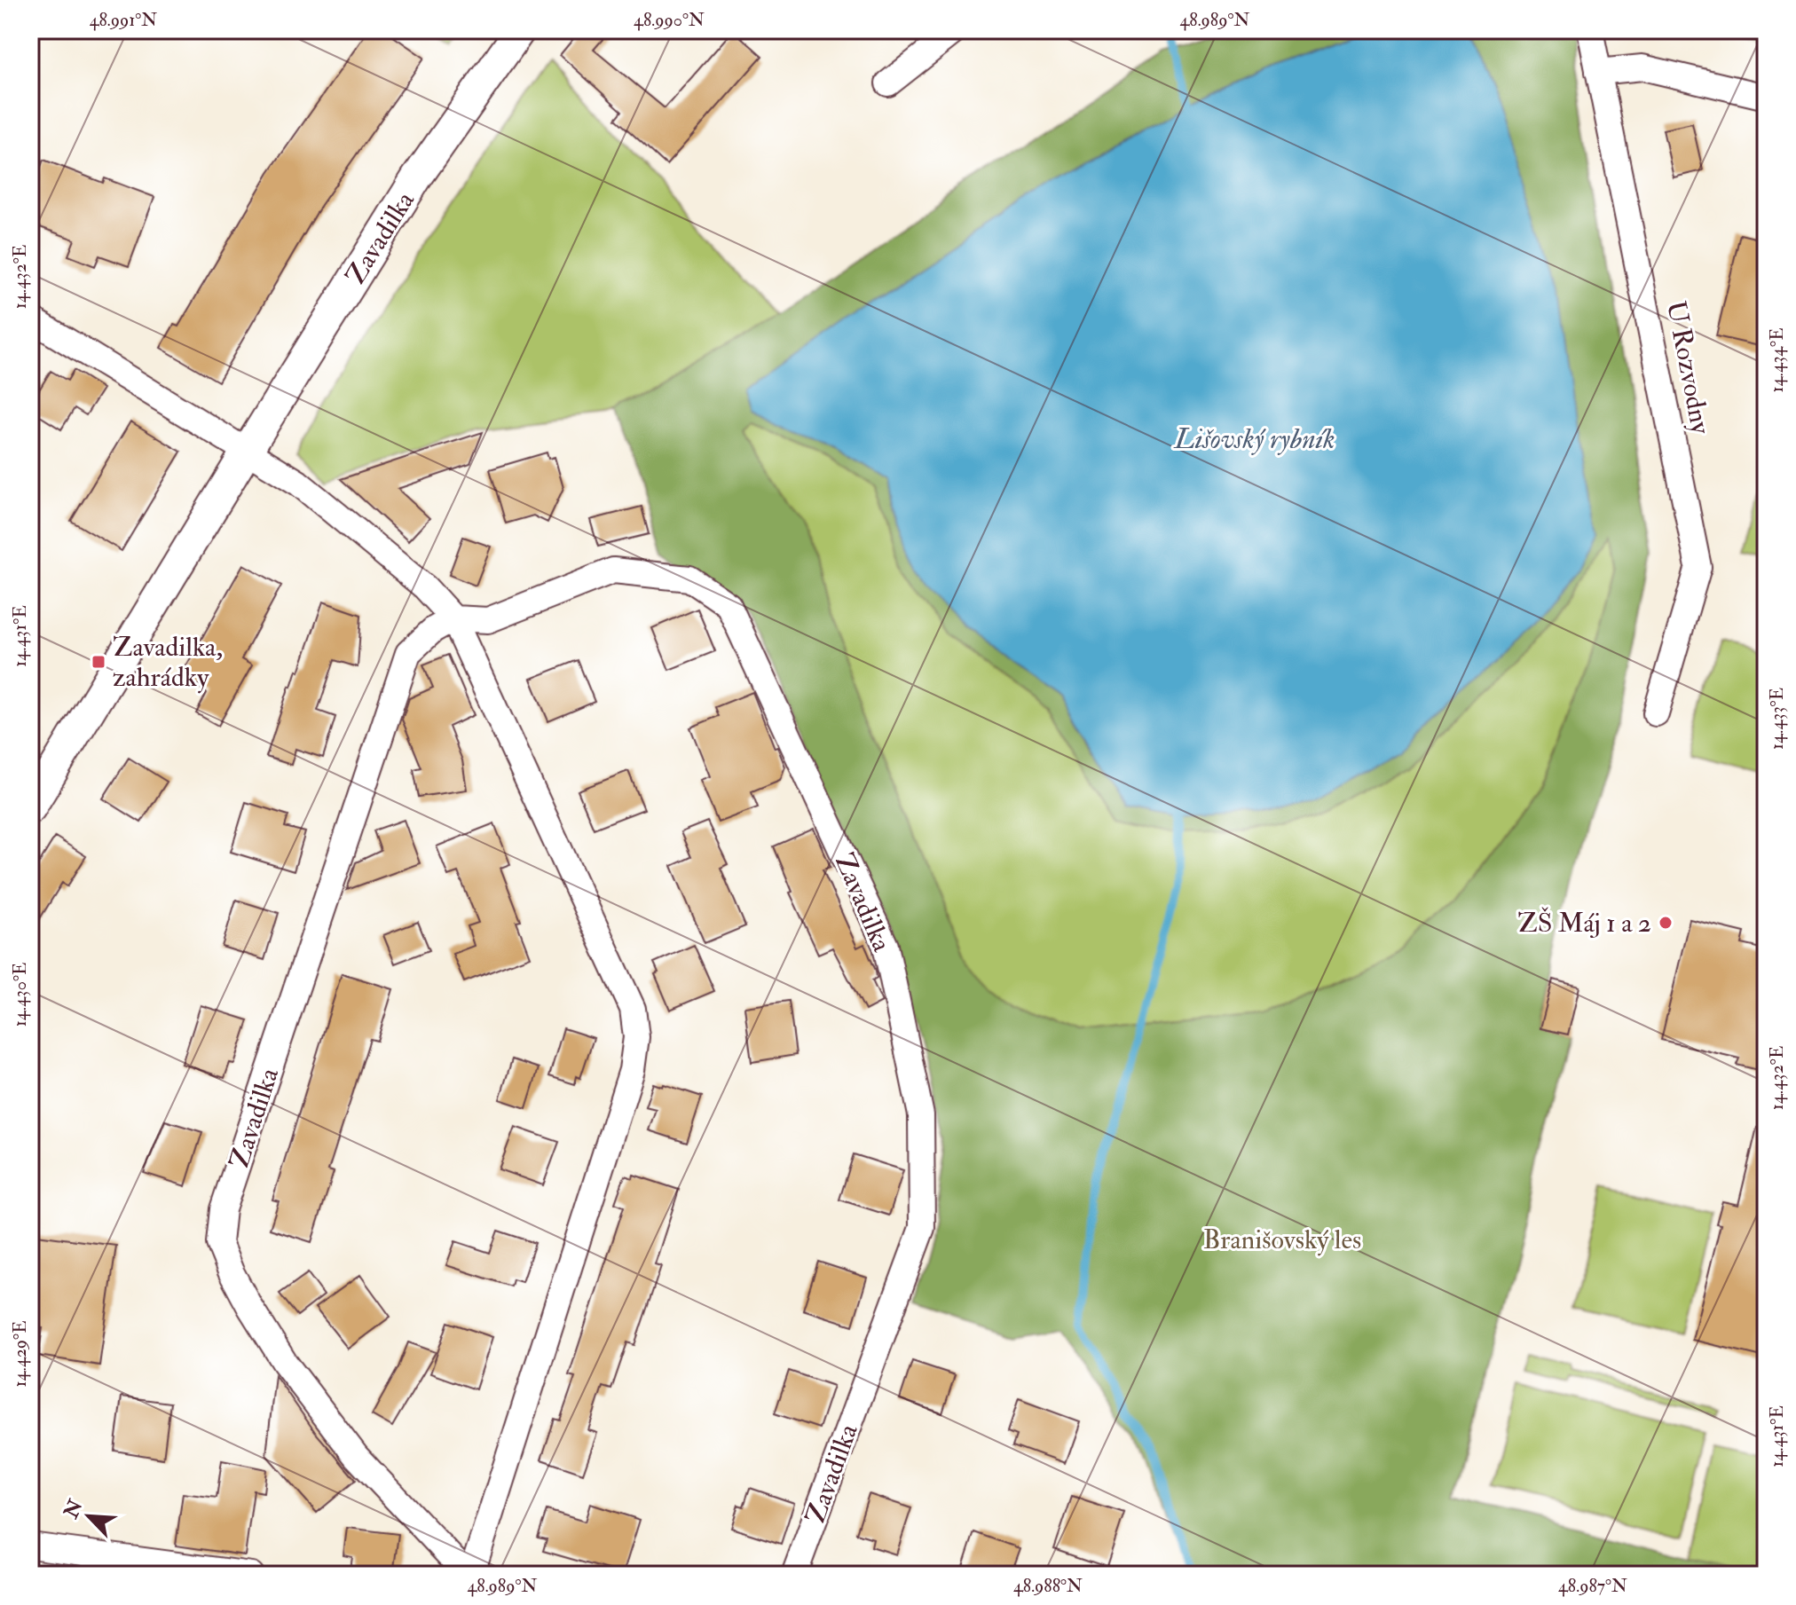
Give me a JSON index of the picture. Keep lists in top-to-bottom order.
{
  "streets": {
    "street": ["Zavadilka", "U Rozvodny"]
  },
  "water": ["Lišovský rybník"],
  "parks": ["Branišovský les"],
  "places": {
    "transit": ["Zavadilka, zahrádky"],
    "other": ["ZŠ Máj 1 a 2"]
  },
  "north": "top left",
  "coordinates": [
    "48.991°N",
    "48.990°N",
    "48.989°N",
    "14.432°E",
    "14.434°E",
    "14.431°E",
    "14.433°E",
    "14.430°E",
    "14.429°E",
    "48.988°N",
    "48.987°N"
  ]
}
